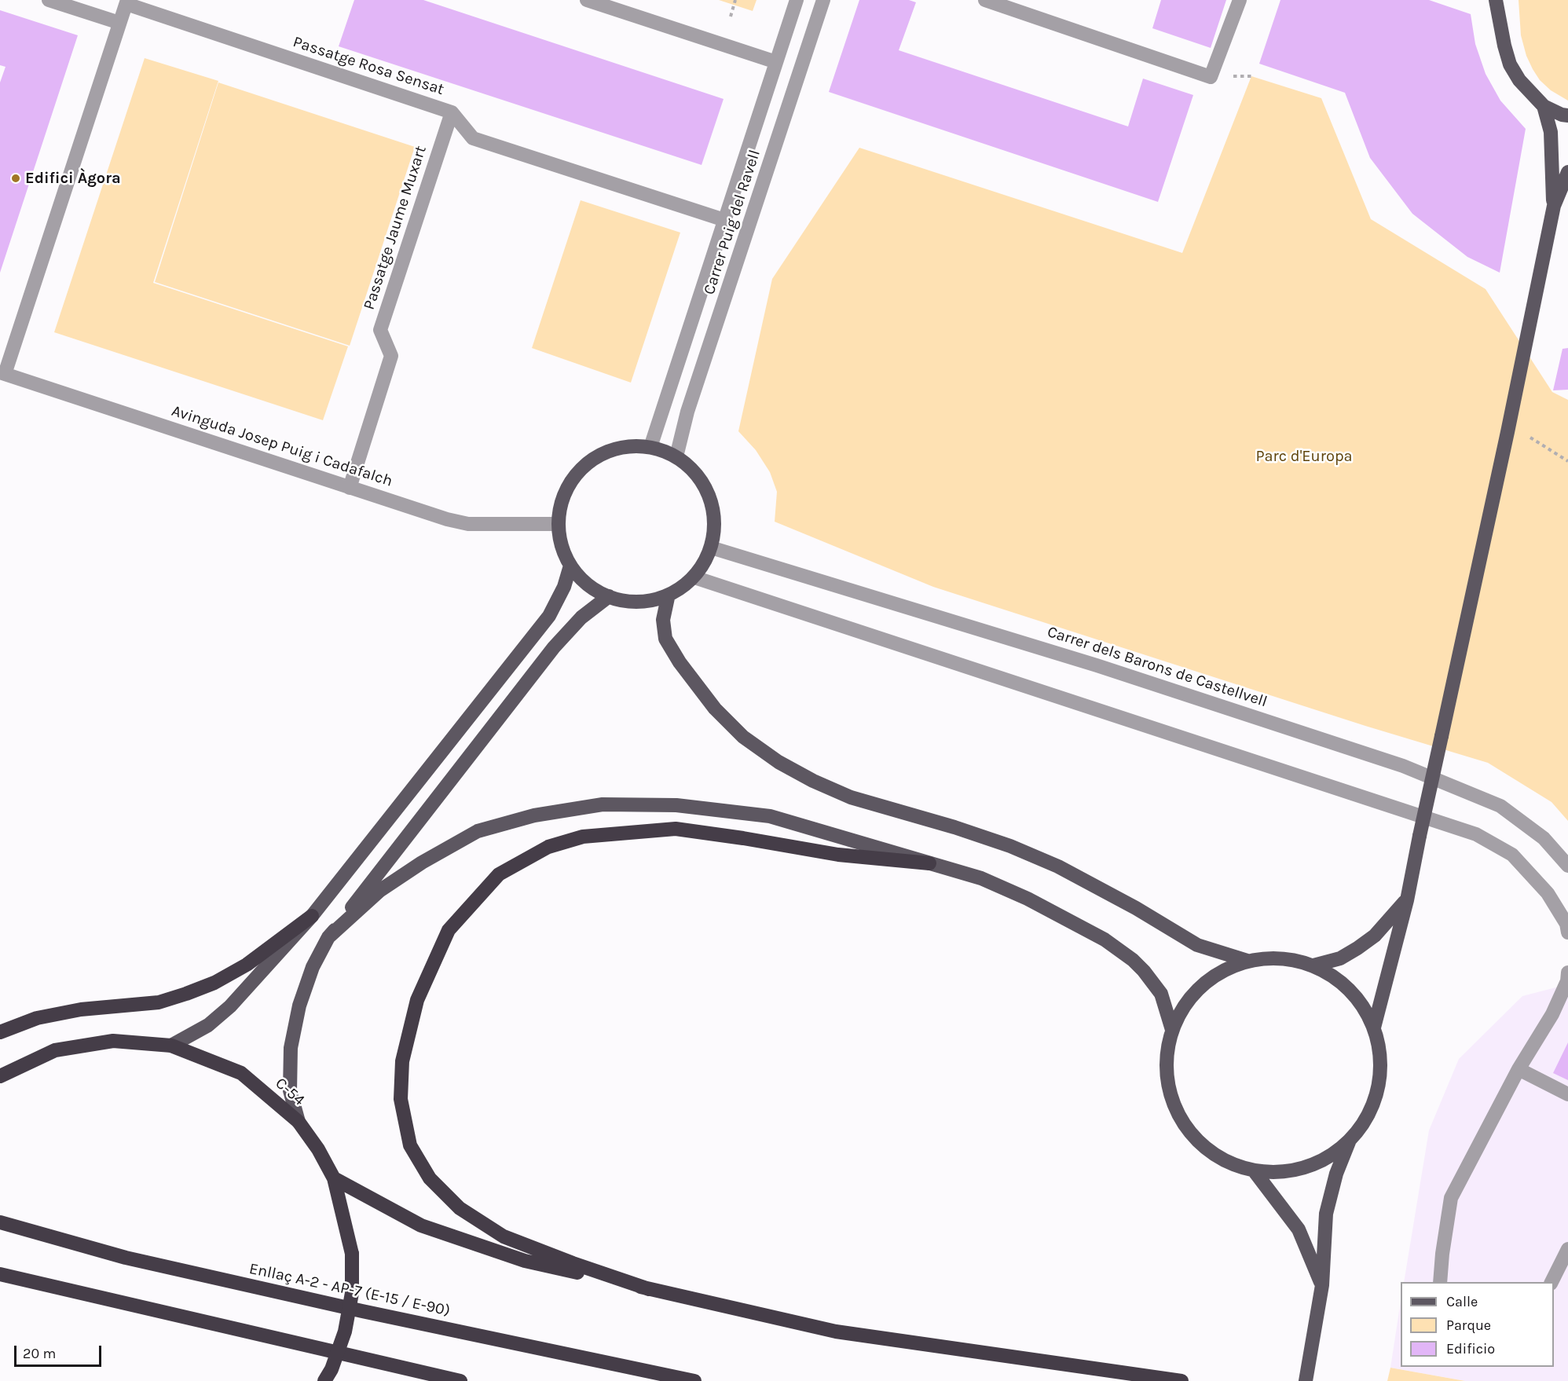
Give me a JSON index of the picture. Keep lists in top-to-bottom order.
{
  "streets": {
    "highway": ["C-54", "Enllaç A-2 - AP-7 (E-15 / E-90)"],
    "street": [
      "Passatge Rosa Sensat",
      "Carrer Puig del Ravell",
      "Passatge Jaume Muxart",
      "Avinguda Josep Puig i Cadafalch",
      "Carrer dels Barons de Castellvell"
    ]
  },
  "crossings": [
    ["Passatge Rosa Sensat", "Carrer Puig del Ravell"],
    ["Passatge Rosa Sensat", "Passatge Jaume Muxart"],
    ["Carrer Puig del Ravell", "Avinguda Josep Puig i Cadafalch"],
    ["Carrer Puig del Ravell", "Carrer dels Barons de Castellvell"],
    ["Passatge Jaume Muxart", "Avinguda Josep Puig i Cadafalch"],
    ["Avinguda Josep Puig i Cadafalch", "Carrer dels Barons de Castellvell"]
  ],
  "parks": ["Parc d'Europa"],
  "places": ["Edifici Àgora"],
  "legend": ["Calle", "Parque", "Edificio"],
  "scale_bar": "20 m"
}
